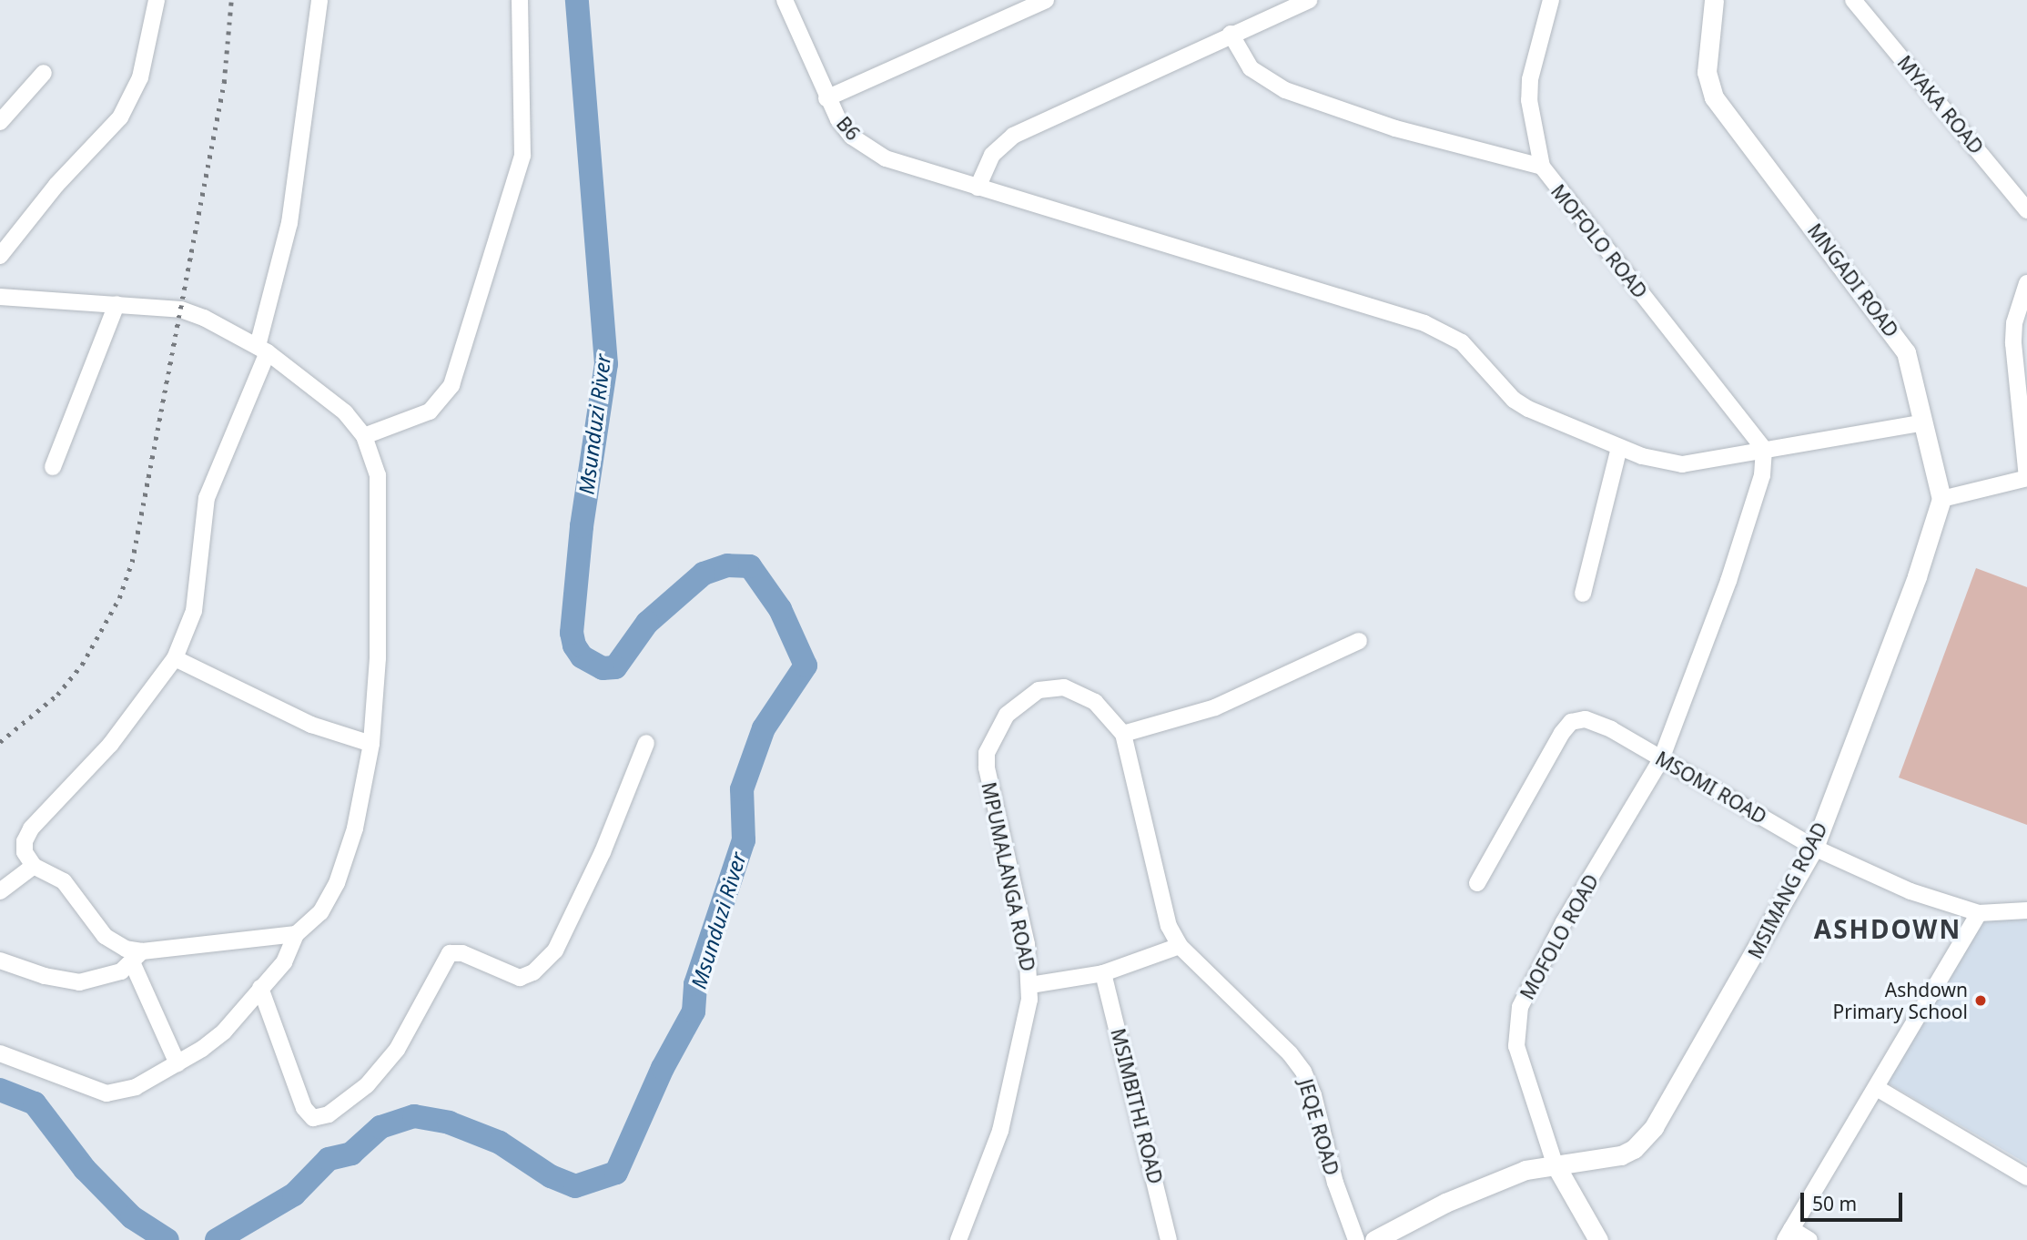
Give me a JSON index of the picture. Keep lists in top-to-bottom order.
{
  "streets": {
    "street": [
      "MYAKA ROAD",
      "B6",
      "MOFOLO ROAD",
      "MNGADI ROAD",
      "MSOMI ROAD",
      "MPUMALANGA ROAD",
      "MSIMANG ROAD",
      "MSIMBITHI ROAD",
      "JEQE ROAD"
    ]
  },
  "crossings": [
    ["B6", "MOFOLO ROAD"],
    ["B6", "MNGADI ROAD"],
    ["MOFOLO ROAD", "MSOMI ROAD"],
    ["MOFOLO ROAD", "MSIMANG ROAD"],
    ["MNGADI ROAD", "MSIMANG ROAD"],
    ["MSOMI ROAD", "MSIMANG ROAD"]
  ],
  "districts": ["ASHDOWN"],
  "water": ["Msunduzi River"],
  "places": ["Ashdown Primary School"],
  "scale_bar": "50 m"
}
